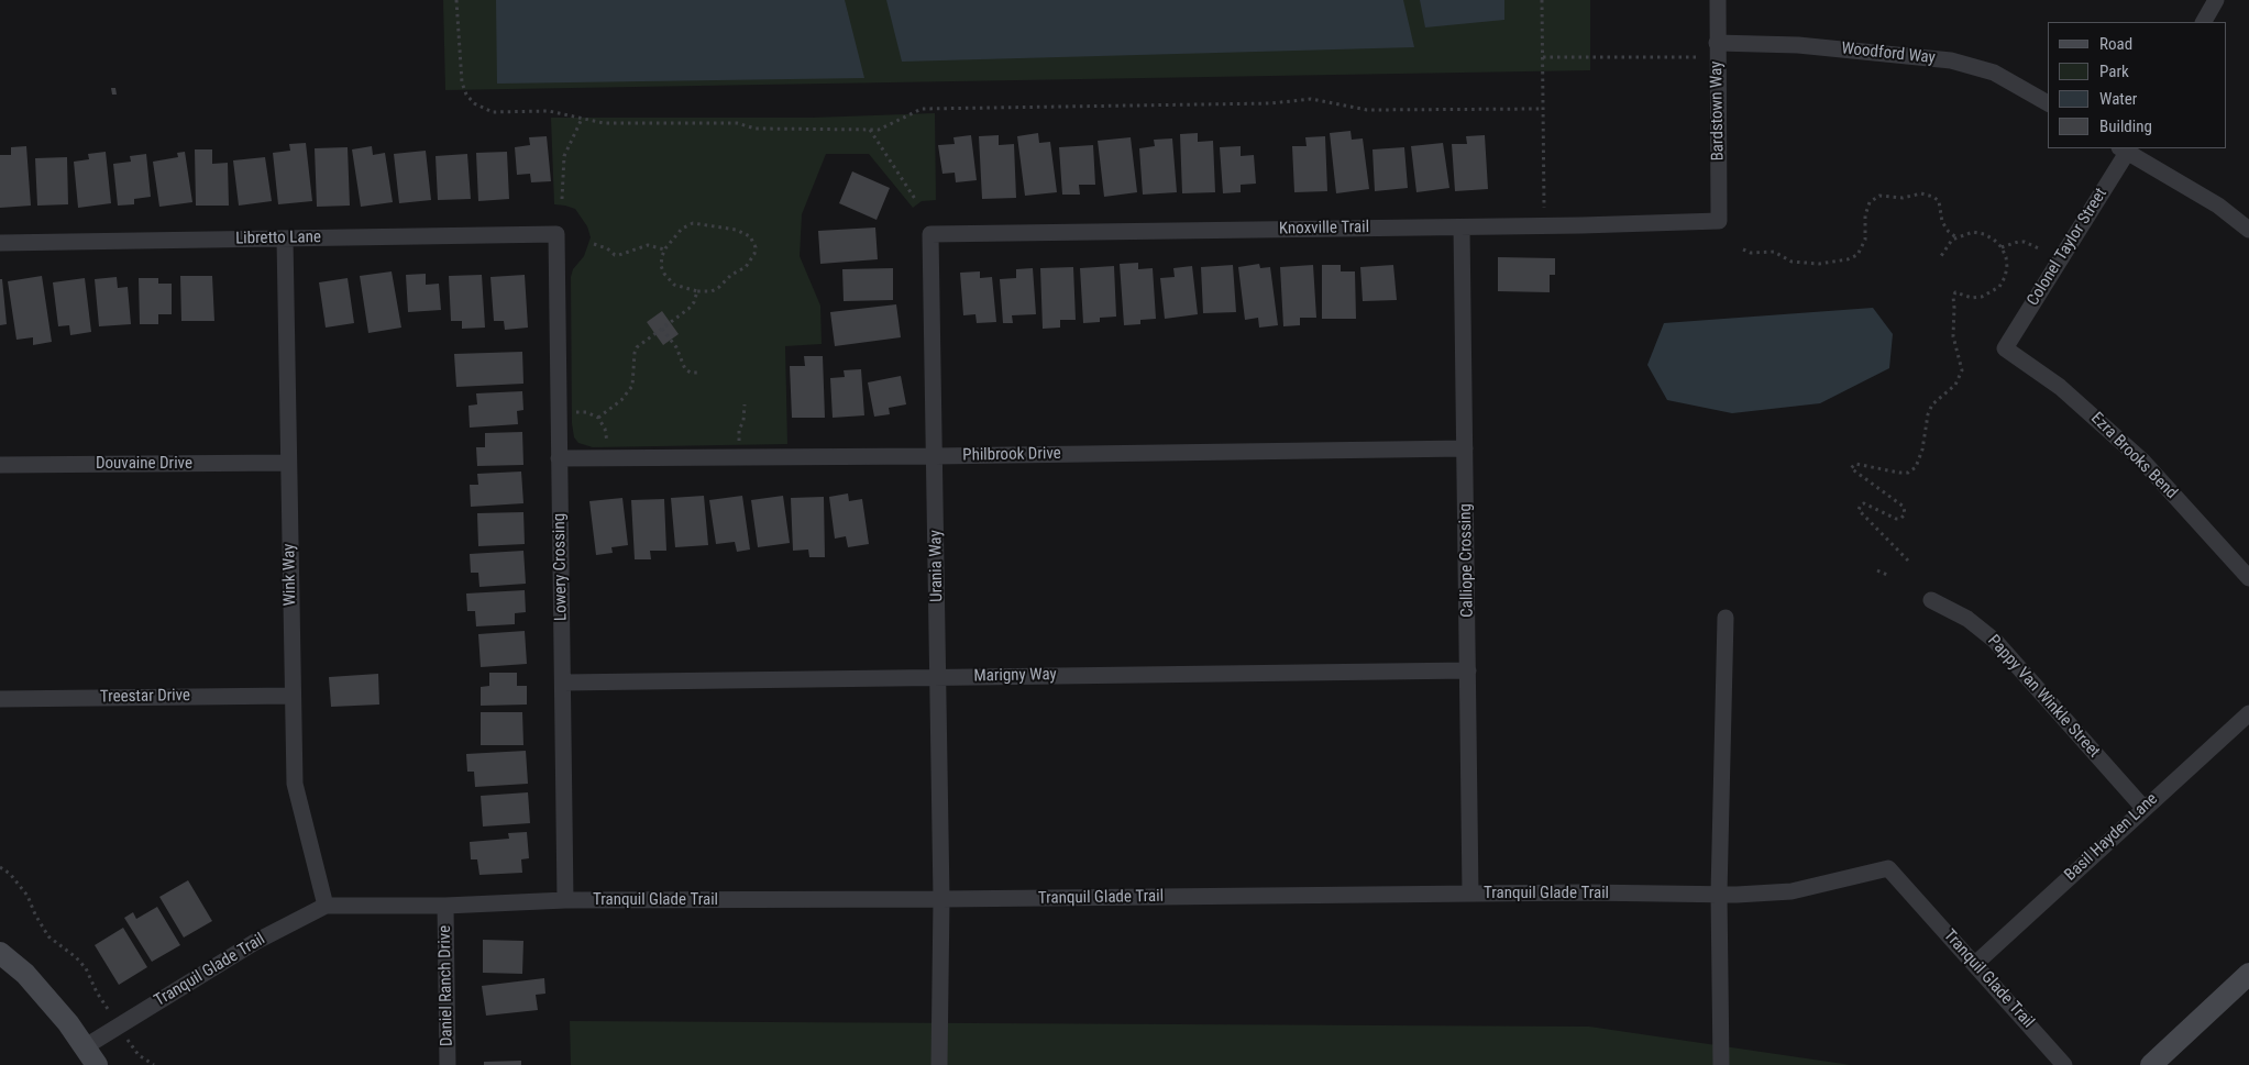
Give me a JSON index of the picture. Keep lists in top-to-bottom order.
{
  "streets": {
    "street": [
      "Woodford Way",
      "Bardstown Way",
      "Knoxville Trail",
      "Libretto Lane",
      "Colonel Taylor Street",
      "Philbrook Drive",
      "Ezra Brooks Bend",
      "Douvaine Drive",
      "Calliope Crossing",
      "Urania Way",
      "Lowery Crossing",
      "Wink Way",
      "Marigny Way",
      "Treestar Drive",
      "Pappy Van Winkle Street",
      "Basil Hayden Lane",
      "Tranquil Glade Trail",
      "Daniel Ranch Drive"
    ]
  },
  "crossings": [
    ["Woodford Way", "Bardstown Way"],
    ["Bardstown Way", "Knoxville Trail"],
    ["Knoxville Trail", "Calliope Crossing"],
    ["Knoxville Trail", "Urania Way"],
    ["Libretto Lane", "Lowery Crossing"],
    ["Libretto Lane", "Wink Way"],
    ["Colonel Taylor Street", "Ezra Brooks Bend"],
    ["Philbrook Drive", "Calliope Crossing"],
    ["Philbrook Drive", "Urania Way"],
    ["Philbrook Drive", "Lowery Crossing"],
    ["Douvaine Drive", "Wink Way"],
    ["Calliope Crossing", "Marigny Way"],
    ["Calliope Crossing", "Tranquil Glade Trail"],
    ["Urania Way", "Marigny Way"],
    ["Urania Way", "Tranquil Glade Trail"],
    ["Lowery Crossing", "Marigny Way"],
    ["Lowery Crossing", "Tranquil Glade Trail"],
    ["Wink Way", "Treestar Drive"],
    ["Wink Way", "Tranquil Glade Trail"],
    ["Pappy Van Winkle Street", "Basil Hayden Lane"],
    ["Basil Hayden Lane", "Tranquil Glade Trail"],
    ["Tranquil Glade Trail", "Daniel Ranch Drive"]
  ],
  "legend": [
    "Road",
    "Park",
    "Water",
    "Building"
  ]
}
